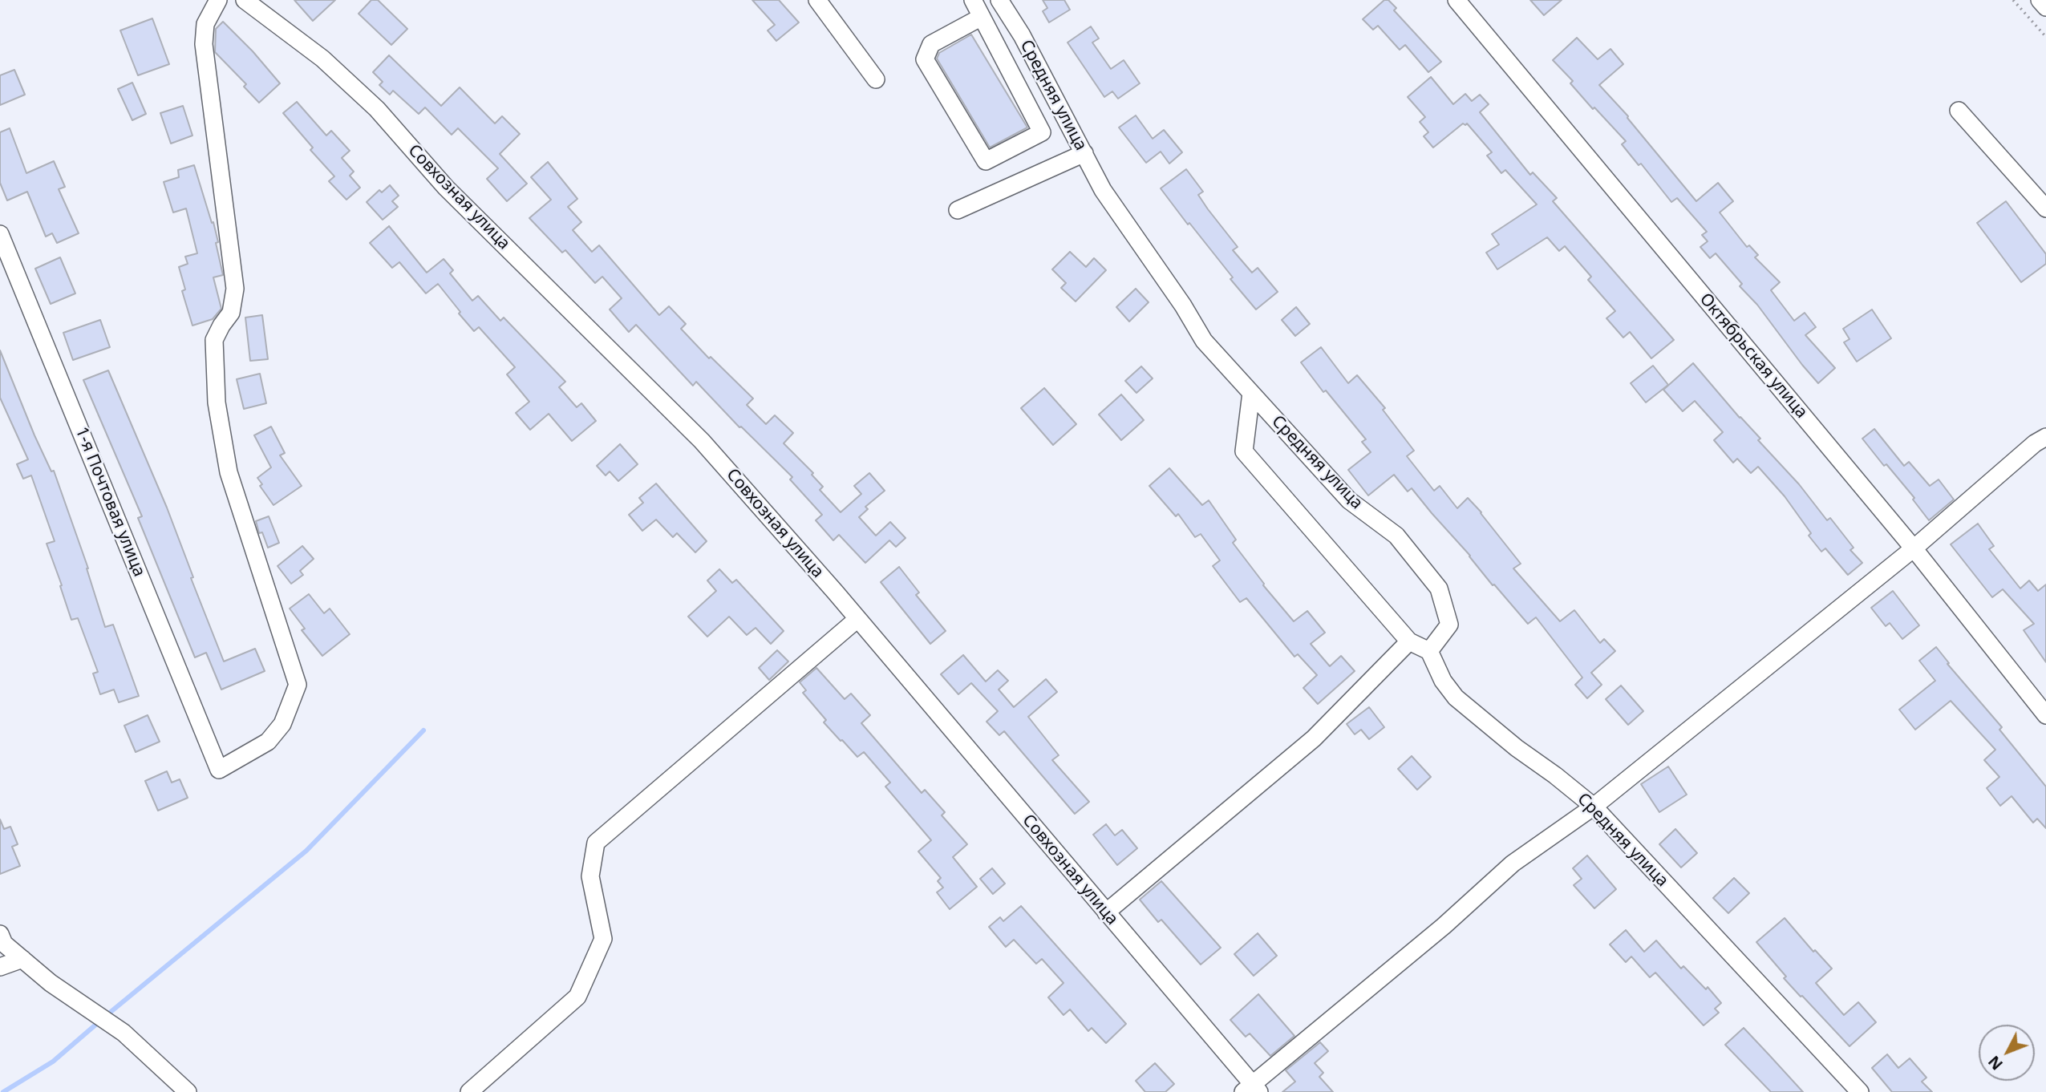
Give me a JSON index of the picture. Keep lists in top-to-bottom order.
{
  "streets": {
    "street": [
      "Средняя улица",
      "Совхозная улица",
      "Октябрьская улица",
      "1-я Почтовая улица"
    ]
  },
  "north": "bottom left"
}
